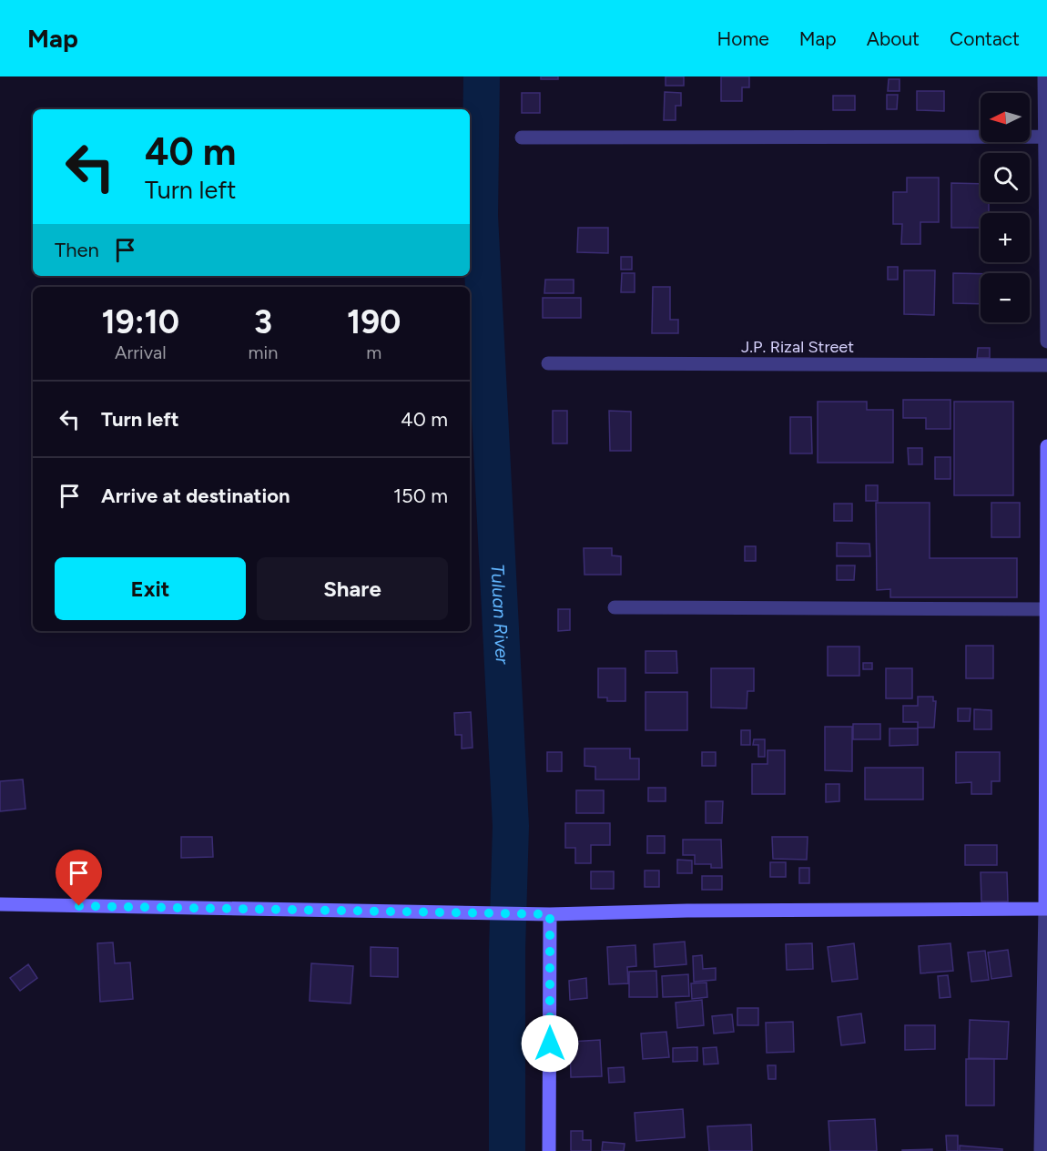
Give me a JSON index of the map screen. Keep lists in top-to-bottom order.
{
  "streets": {
    "street": ["J.P. Rizal Street"]
  },
  "water": ["Tuluan River"],
  "north": "left",
  "page": {
    "header": "Map",
    "nav": [
      "Home",
      "Map",
      "About",
      "Contact"
    ],
    "map_buttons": ["+", "−"],
    "turn": ["40 m", "Turn left"],
    "then": "Then",
    "eta": [
      "19:10",
      "Arrival",
      "3",
      "min",
      "190",
      "m"
    ],
    "list": [
      {
        "name": "Turn left",
        "value": "40 m"
      },
      {
        "name": "Arrive at destination",
        "value": "150 m"
      }
    ],
    "buttons": ["Exit", "Share"]
  }
}
